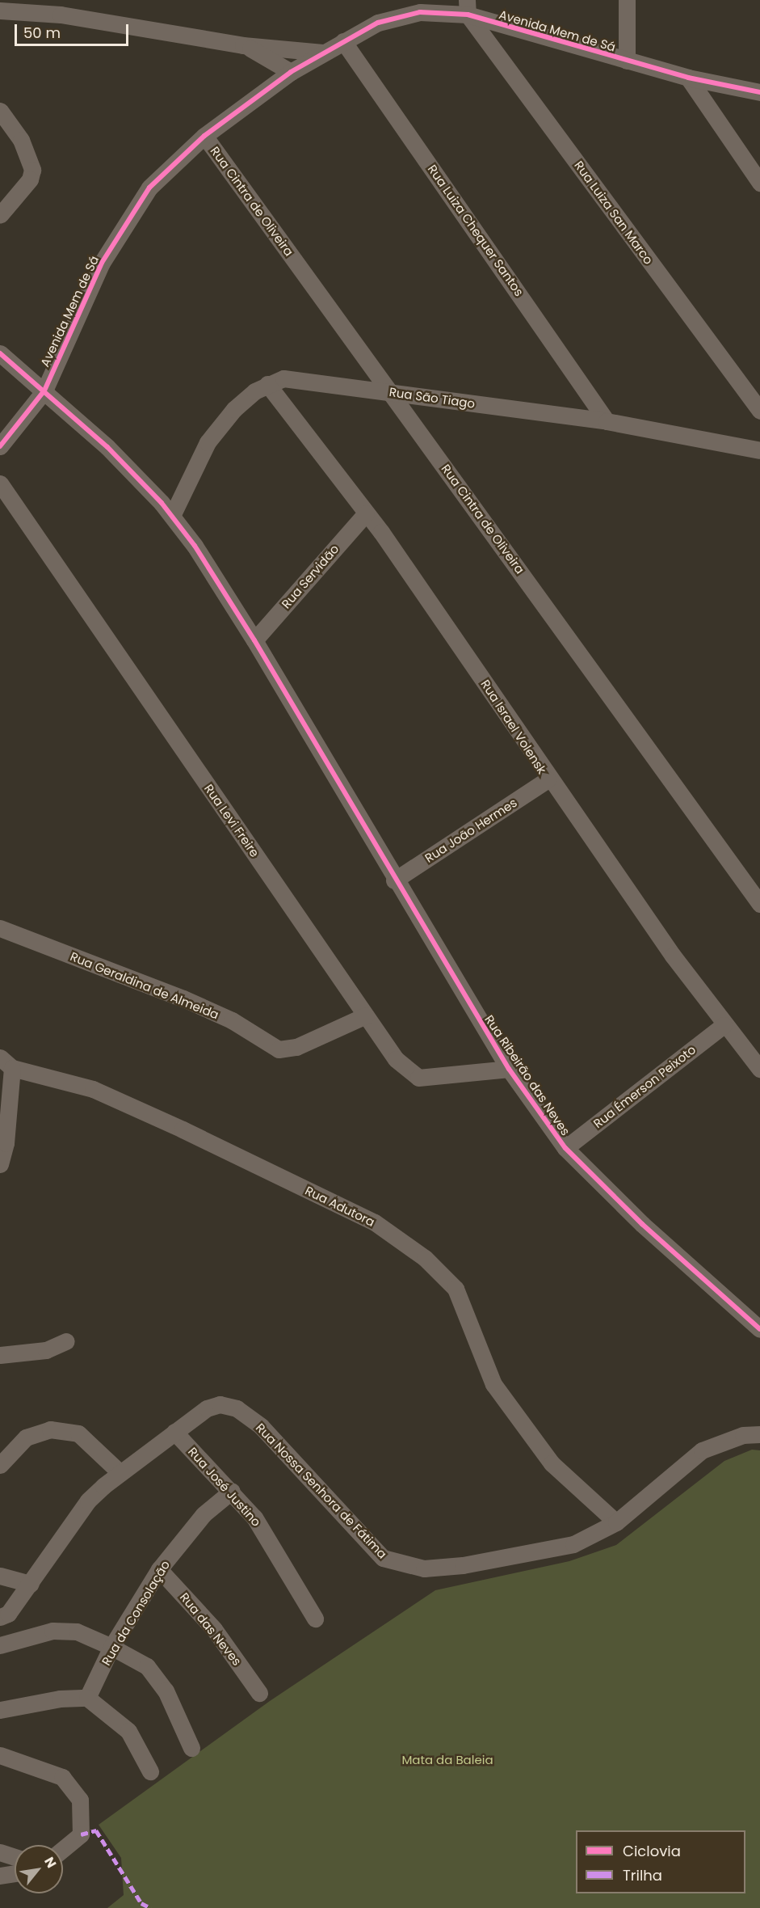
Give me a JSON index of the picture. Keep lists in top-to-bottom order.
{
  "streets": {
    "street": [
      "Avenida Mem de Sá",
      "Rua Cintra de Oliveira",
      "Rua Luiza San Marco",
      "Rua Luiza Chequer Santos",
      "Rua São Tiago",
      "Rua Servidão",
      "Rua Israel Volensk",
      "Rua Levi Freire",
      "Rua João Hermes",
      "Rua Geraldina de Almeida",
      "Rua Ribeirão das Neves",
      "Rua Émerson Peixoto",
      "Rua Adutora",
      "Rua José Justino",
      "Rua Nossa Senhora de Fátima",
      "Rua da Consolação",
      "Rua das Neves"
    ]
  },
  "crossings": [
    ["Avenida Mem de Sá", "Rua Cintra de Oliveira"],
    ["Avenida Mem de Sá", "Rua Luiza San Marco"],
    ["Avenida Mem de Sá", "Rua Luiza Chequer Santos"],
    ["Avenida Mem de Sá", "Rua Ribeirão das Neves"],
    ["Rua Cintra de Oliveira", "Rua São Tiago"],
    ["Rua Luiza Chequer Santos", "Rua São Tiago"],
    ["Rua São Tiago", "Rua Israel Volensk"],
    ["Rua São Tiago", "Rua Ribeirão das Neves"],
    ["Rua Servidão", "Rua Israel Volensk"],
    ["Rua Servidão", "Rua Ribeirão das Neves"],
    ["Rua Israel Volensk", "Rua João Hermes"],
    ["Rua Israel Volensk", "Rua Émerson Peixoto"],
    ["Rua Levi Freire", "Rua Geraldina de Almeida"],
    ["Rua Levi Freire", "Rua Ribeirão das Neves"],
    ["Rua João Hermes", "Rua Ribeirão das Neves"],
    ["Rua Ribeirão das Neves", "Rua Émerson Peixoto"],
    ["Rua Adutora", "Rua Nossa Senhora de Fátima"],
    ["Rua José Justino", "Rua Nossa Senhora de Fátima"],
    ["Rua José Justino", "Rua da Consolação"],
    ["Rua da Consolação", "Rua das Neves"]
  ],
  "parks": ["Mata da Baleia"],
  "legend": ["Ciclovia", "Trilha"],
  "scale_bar": "50 m",
  "north": "top right"
}
